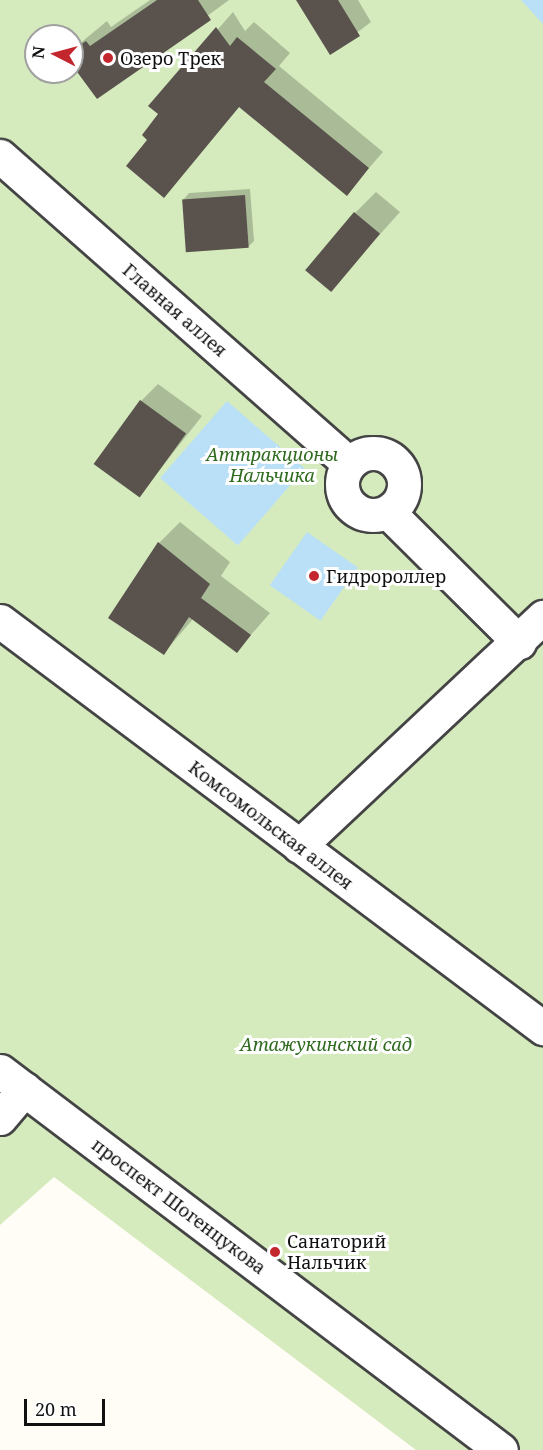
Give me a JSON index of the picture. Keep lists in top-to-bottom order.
{
  "streets": {
    "street": ["Главная аллея", "Комсомольская аллея", "проспект Шогенцукова"]
  },
  "parks": ["Аттракционы Нальчика", "Атажукинский сад"],
  "places": ["Озеро Трек", "Гидророллер", "Санаторий Нальчик"],
  "scale_bar": "20 m",
  "north": "left"
}
